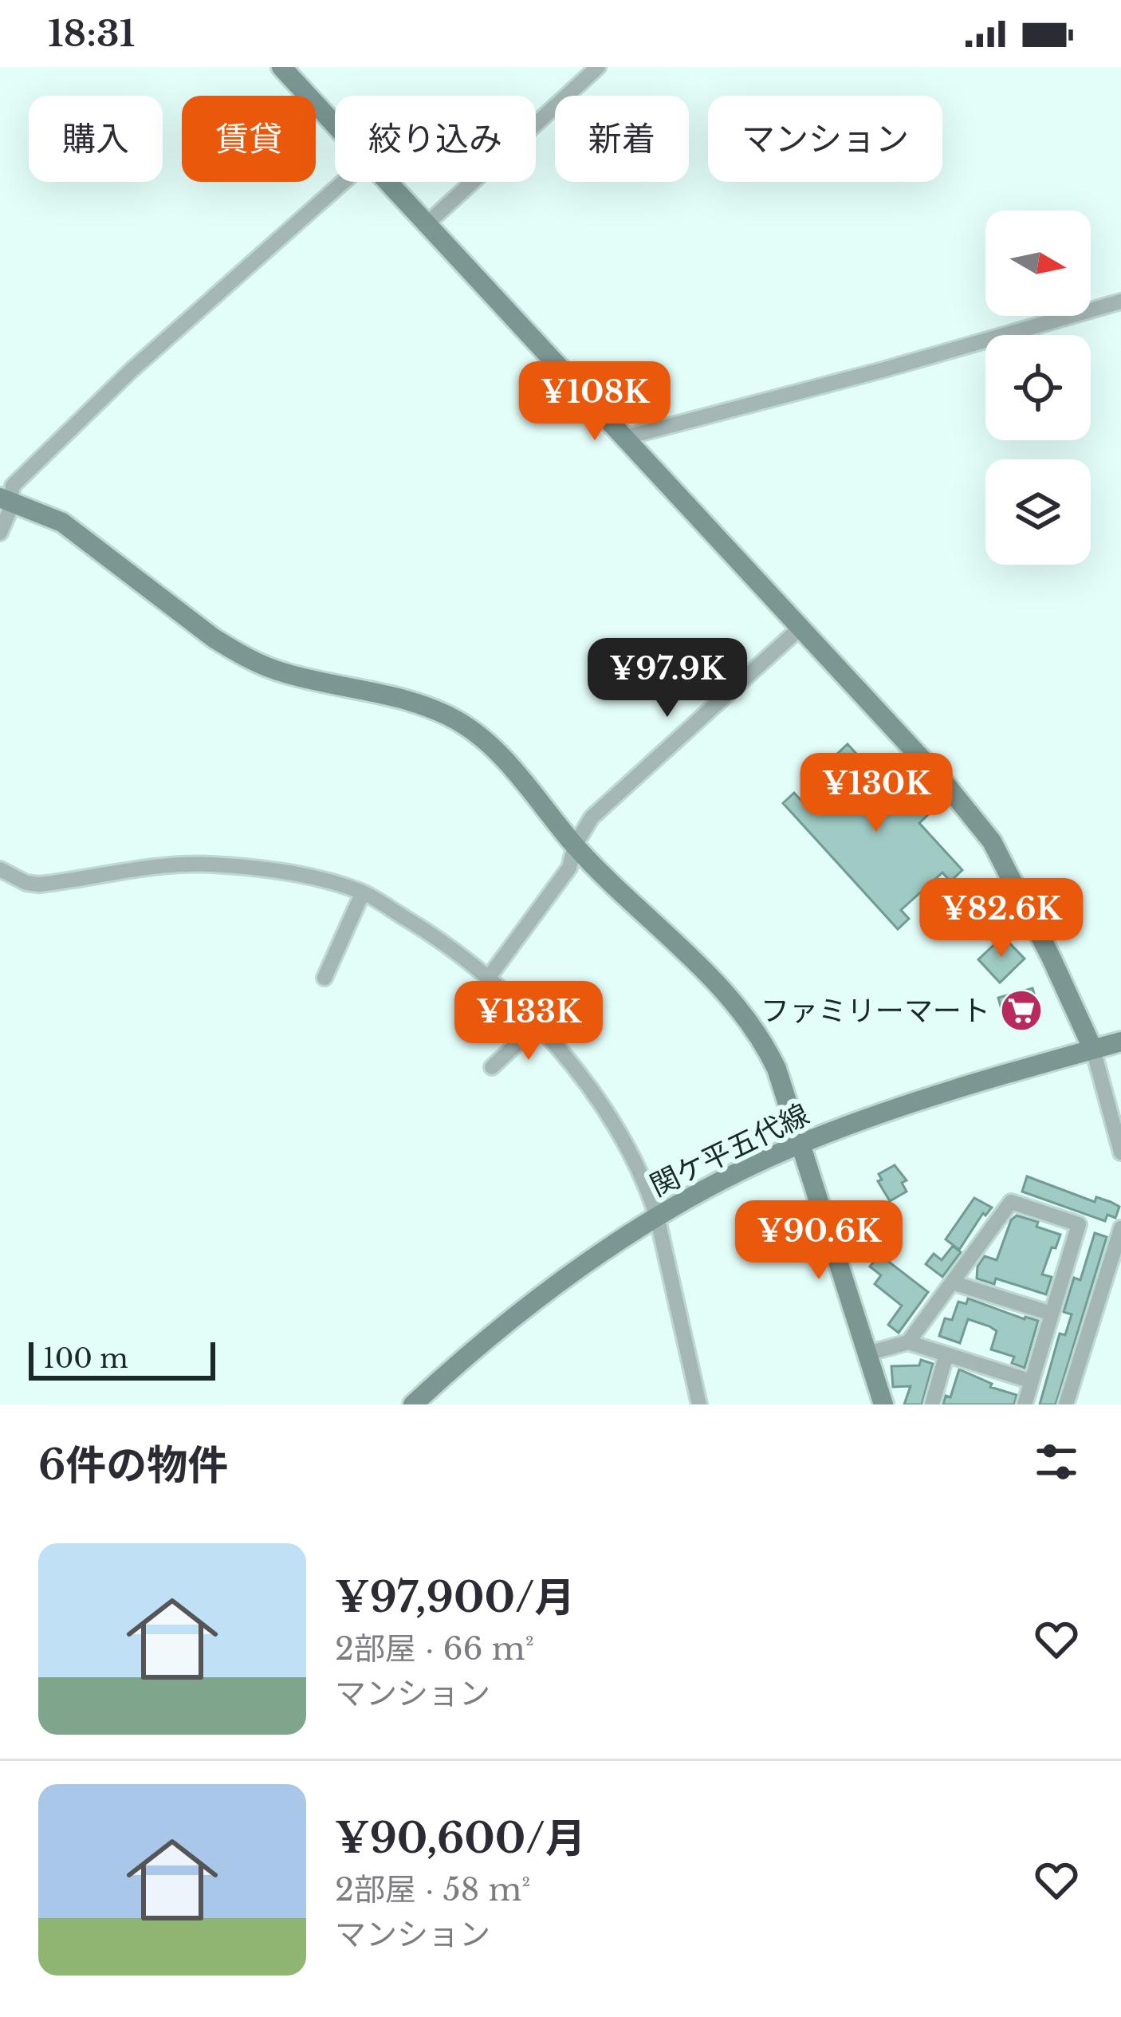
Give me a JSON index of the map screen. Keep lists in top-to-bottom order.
{
  "streets": {
    "street": ["関ケ平五代線"]
  },
  "places": {
    "supermarket": ["ファミリーマート"]
  },
  "scale_bar": "100 m",
  "north": "right",
  "page": {
    "status": "18:31",
    "chip": [
      "購入",
      "賃貸",
      "絞り込み",
      "新着",
      "マンション"
    ],
    "price": [
      "¥108K",
      "¥97.9K",
      "¥130K",
      "¥82.6K",
      "¥133K",
      "¥90.6K"
    ],
    "scale": "100 m",
    "heading": "6件の物件",
    "list": [
      {
        "name": "¥97,900/月",
        "note": "2部屋 · 66 m² · マンション"
      },
      {
        "name": "¥90,600/月",
        "note": "2部屋 · 58 m² · マンション"
      }
    ]
  }
}
